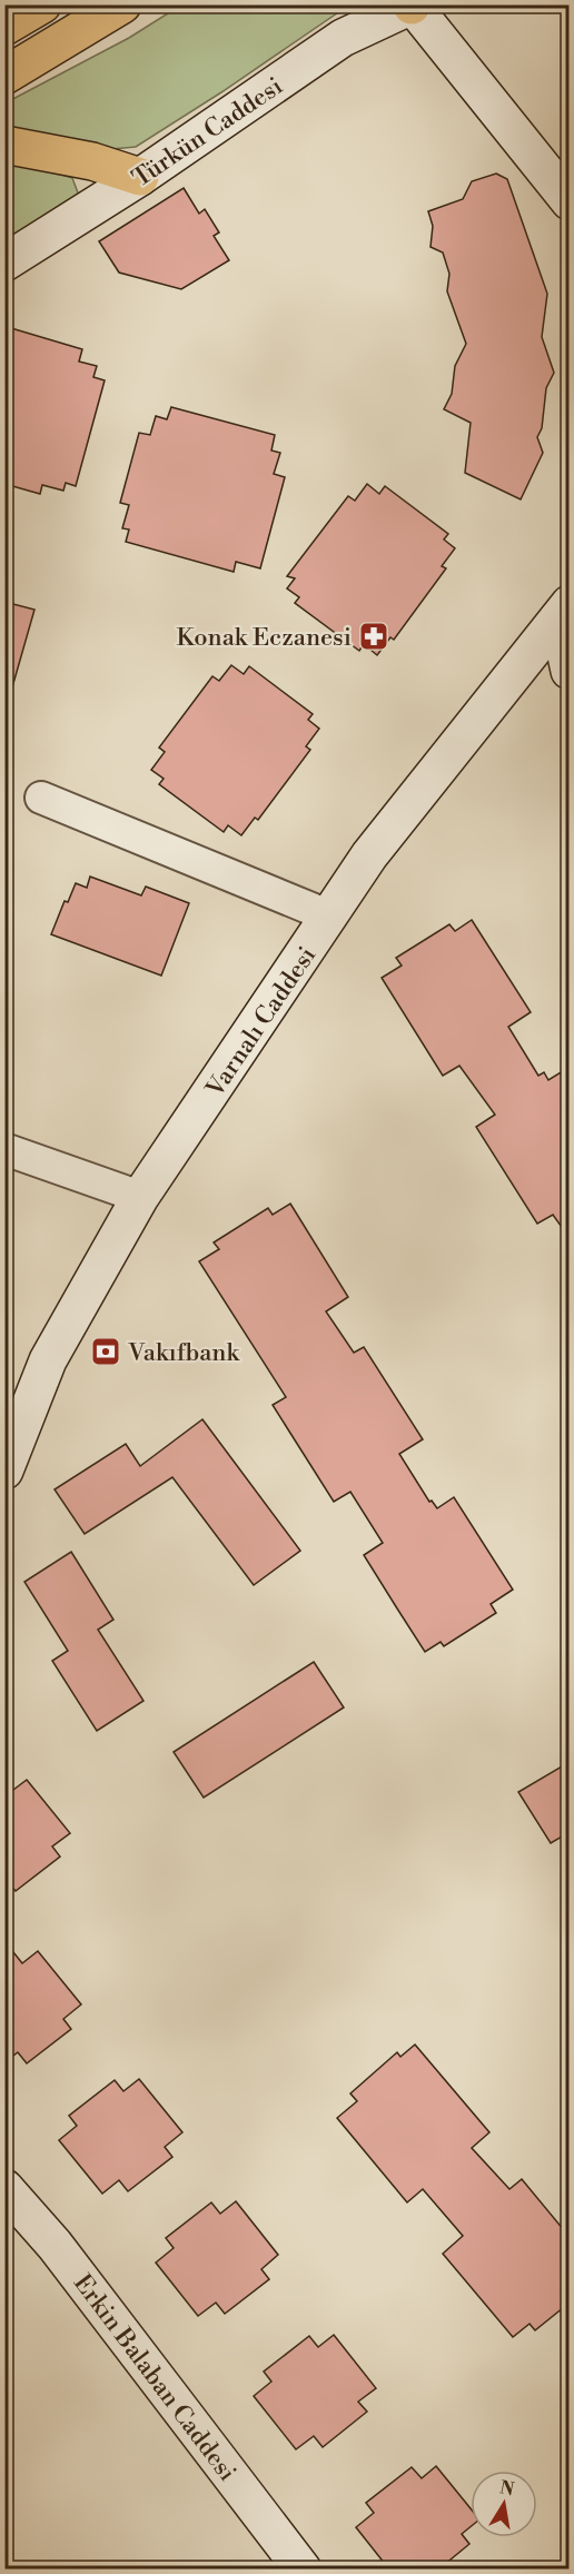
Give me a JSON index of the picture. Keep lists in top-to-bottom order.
{
  "streets": {
    "main road": ["Türkün Caddesi", "Varnalı Caddesi", "Erkin Balaban Caddesi"]
  },
  "places": {
    "pharmacy": ["Konak Eczanesi"],
    "bank": ["Vakıfbank"]
  },
  "north": "top"
}
